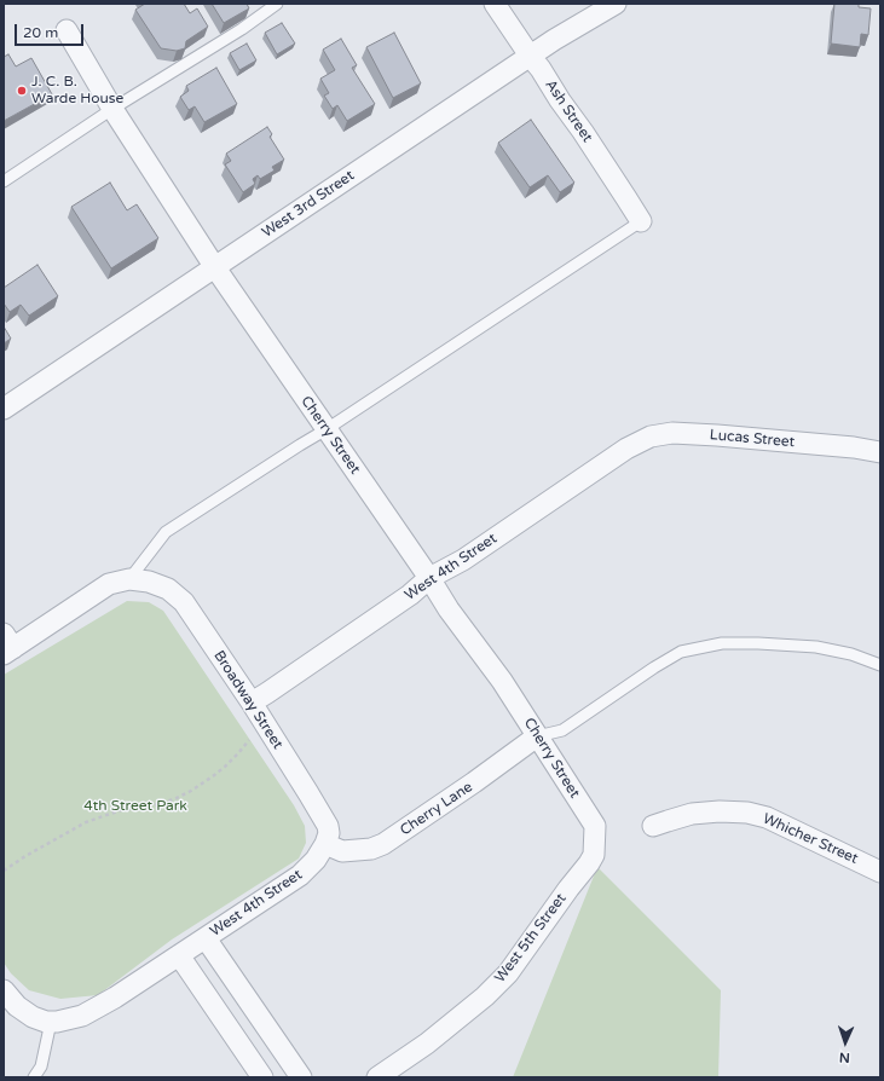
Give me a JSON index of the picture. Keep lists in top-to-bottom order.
{
  "streets": {
    "street": [
      "Ash Street",
      "West 3rd Street",
      "Cherry Street",
      "Lucas Street",
      "West 4th Street",
      "Broadway Street",
      "Cherry Lane",
      "Whicher Street",
      "West 5th Street"
    ]
  },
  "crossings": [
    ["Ash Street", "West 3rd Street"],
    ["West 3rd Street", "Cherry Street"],
    ["Cherry Street", "West 4th Street"],
    ["Cherry Street", "Cherry Lane"],
    ["Cherry Street", "West 5th Street"],
    ["Lucas Street", "West 4th Street"],
    ["West 4th Street", "Broadway Street"],
    ["West 4th Street", "Cherry Lane"],
    ["Broadway Street", "Cherry Lane"]
  ],
  "parks": ["4th Street Park"],
  "places": ["J. C. B. Warde House"],
  "scale_bar": "20 m",
  "north": "bottom"
}
